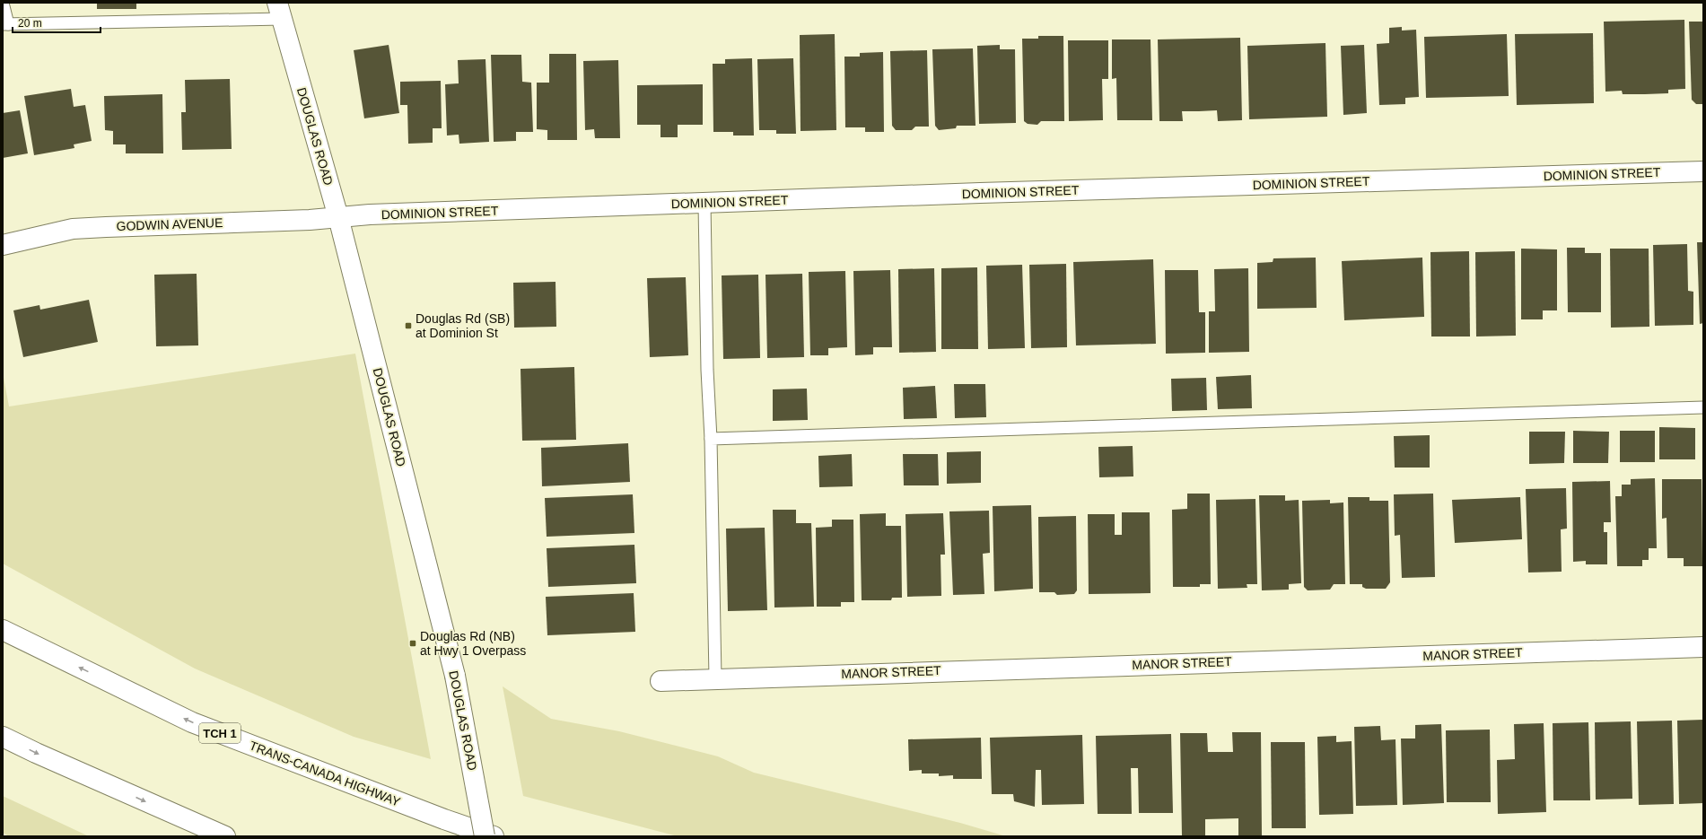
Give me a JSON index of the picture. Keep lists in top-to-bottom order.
{
  "streets": {
    "main road": [
      "DOUGLAS ROAD",
      "DOMINION STREET",
      "GODWIN AVENUE",
      "MANOR STREET",
      "TCH 1",
      "TRANS-CANADA HIGHWAY"
    ]
  },
  "crossings": [
    ["DOUGLAS ROAD", "DOMINION STREET"],
    ["DOUGLAS ROAD", "GODWIN AVENUE"],
    ["DOMINION STREET", "GODWIN AVENUE"]
  ],
  "places": {
    "transit": ["Douglas Rd (SB) at Dominion St", "Douglas Rd (NB) at Hwy 1 Overpass"]
  },
  "scale_bar": "20 m"
}
